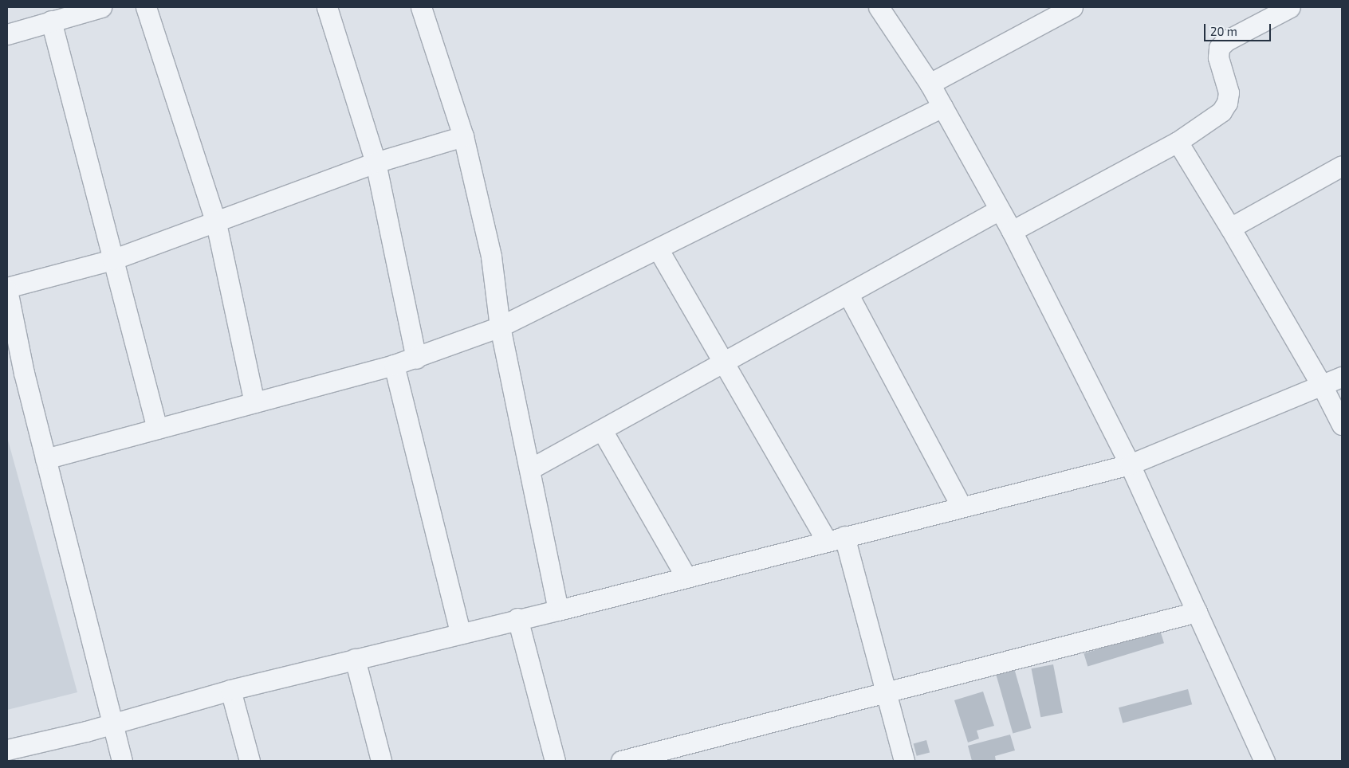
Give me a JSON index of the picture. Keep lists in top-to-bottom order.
{
  "scale_bar": "20 m"
}
